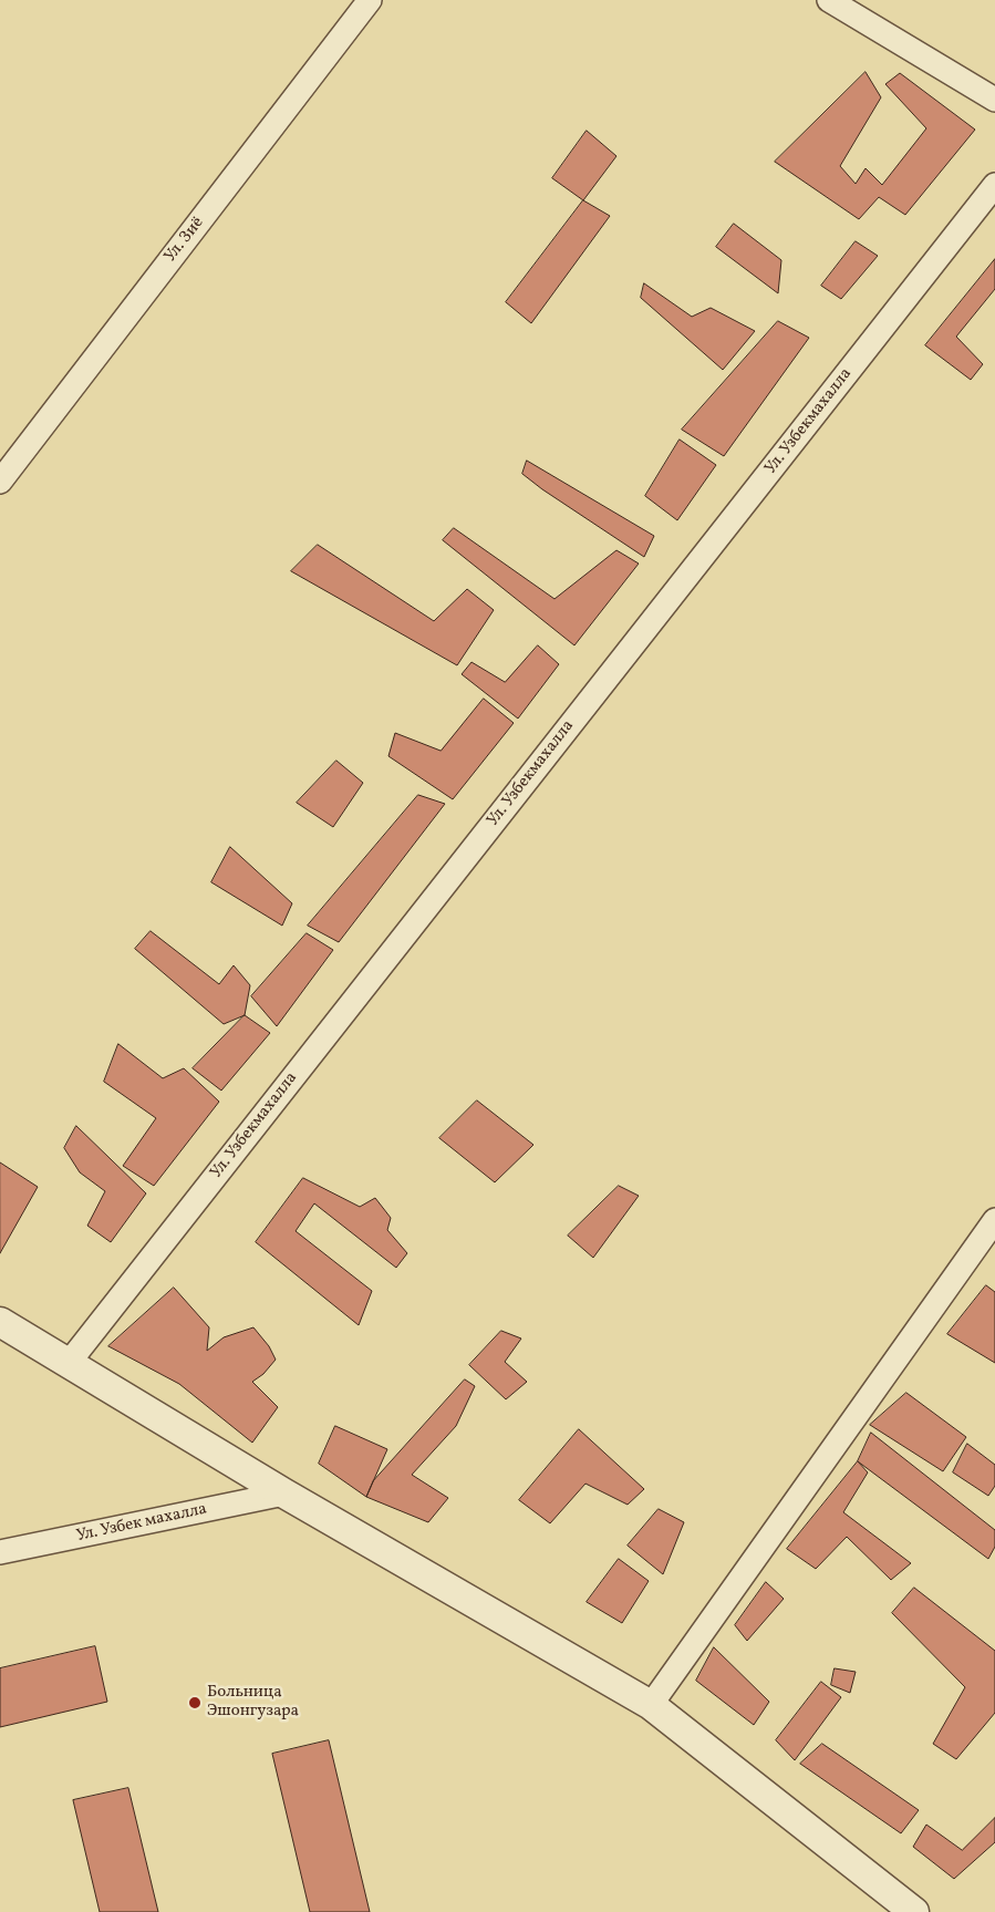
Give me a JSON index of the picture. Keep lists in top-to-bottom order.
{
  "streets": {
    "street": ["Ул. Зиё", "Ул. Узбекмахалла", "Ул. Узбек махалла"]
  },
  "places": ["Больница Эшонгузара"]
}
